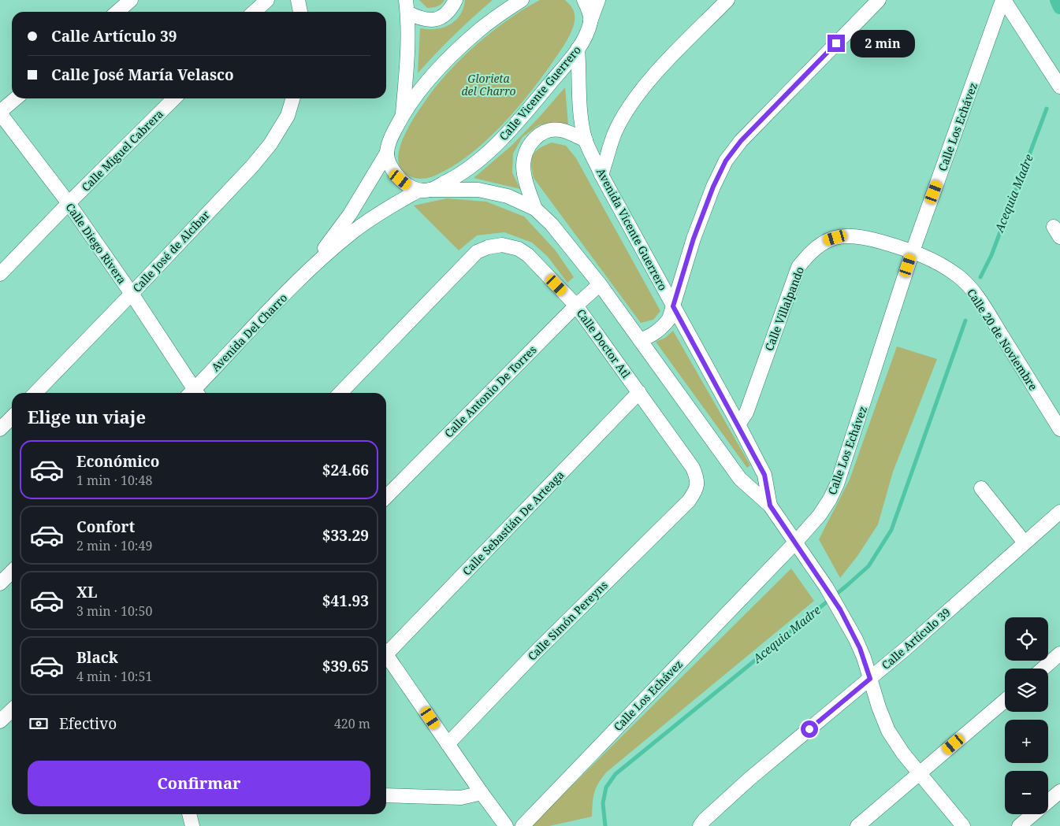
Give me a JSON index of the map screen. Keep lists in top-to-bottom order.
{
  "streets": {
    "street": [
      "Calle Vicente Guerrero",
      "Calle Los Echávez",
      "Calle Miguel Cabrera",
      "Avenida Vicente Guerrero",
      "Calle Diego Rivera",
      "Calle José de Alcíbar",
      "Calle Villalpando",
      "Avenida Del Charro",
      "Calle 20 de Noviembre",
      "Calle Doctor Atl",
      "Calle Antonio De Torres",
      "Calle Sebastián De Arteaga",
      "Calle Simón Pereyns",
      "Calle Artículo 39"
    ]
  },
  "crossings": [
    ["Calle Vicente Guerrero", "Avenida Vicente Guerrero"],
    ["Calle Vicente Guerrero", "Avenida Del Charro"],
    ["Calle Los Echávez", "Avenida Vicente Guerrero"],
    ["Calle Los Echávez", "Calle Villalpando"],
    ["Calle Los Echávez", "Calle 20 de Noviembre"],
    ["Calle Miguel Cabrera", "Calle Diego Rivera"],
    ["Avenida Vicente Guerrero", "Calle Villalpando"],
    ["Avenida Vicente Guerrero", "Avenida Del Charro"],
    ["Avenida Vicente Guerrero", "Calle Antonio De Torres"],
    ["Avenida Vicente Guerrero", "Calle Artículo 39"],
    ["Calle Diego Rivera", "Calle José de Alcíbar"],
    ["Calle Villalpando", "Calle 20 de Noviembre"],
    ["Calle Doctor Atl", "Calle Antonio De Torres"],
    ["Calle Doctor Atl", "Calle Sebastián De Arteaga"],
    ["Calle Doctor Atl", "Calle Simón Pereyns"]
  ],
  "water": ["Acequia Madre"],
  "parks": ["Glorieta del Charro"],
  "page": {
    "banner": ["Calle Artículo 39", "Calle José María Velasco"],
    "bubble": "2 min",
    "heading": "Elige un viaje",
    "list": [
      {
        "name": "Económico",
        "note": "1 min · 10:48",
        "value": "$24.66"
      },
      {
        "name": "Confort",
        "note": "2 min · 10:49",
        "value": "$33.29"
      },
      {
        "name": "XL",
        "note": "3 min · 10:50",
        "value": "$41.93"
      },
      {
        "name": "Black",
        "note": "4 min · 10:51",
        "value": "$39.65"
      }
    ],
    "map_buttons": ["+", "−"],
    "pay": ["Efectivo", "420 m"],
    "buttons": "Confirmar"
  }
}
